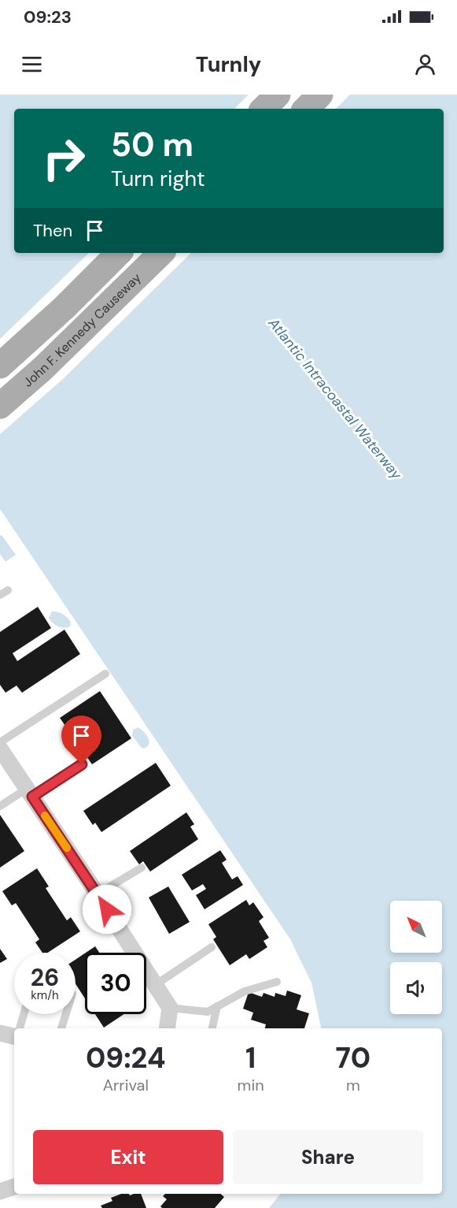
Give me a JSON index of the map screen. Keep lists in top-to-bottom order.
{
  "streets": {
    "main road": ["John F. Kennedy Causeway"]
  },
  "water": ["Atlantic Intracoastal Waterway"],
  "north": "top left",
  "page": {
    "status": "09:23",
    "header": "Turnly",
    "turn": ["50 m", "Turn right"],
    "then": "Then",
    "speed": "26 km/h",
    "limit": "30",
    "eta": [
      "09:24",
      "Arrival",
      "1",
      "min",
      "70",
      "m"
    ],
    "buttons": ["Exit", "Share"]
  }
}
